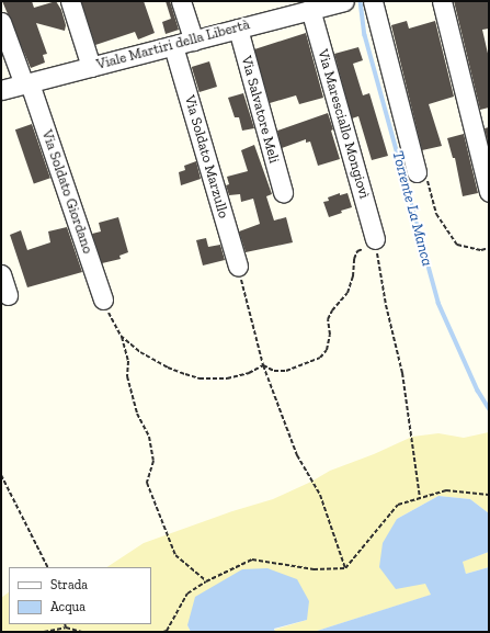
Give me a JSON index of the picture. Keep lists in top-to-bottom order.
{
  "streets": {
    "street": [
      "Viale Martiri della Libertà",
      "Via Salvatore Meli",
      "Via Maresciallo Mongiovì",
      "Via Soldato Marzullo",
      "Via Soldato Giordano"
    ]
  },
  "crossings": [
    ["Viale Martiri della Libertà", "Via Salvatore Meli"],
    ["Viale Martiri della Libertà", "Via Maresciallo Mongiovì"],
    ["Viale Martiri della Libertà", "Via Soldato Marzullo"],
    ["Viale Martiri della Libertà", "Via Soldato Giordano"]
  ],
  "water": ["Torrente La Manca"],
  "legend": ["Strada", "Acqua"]
}
